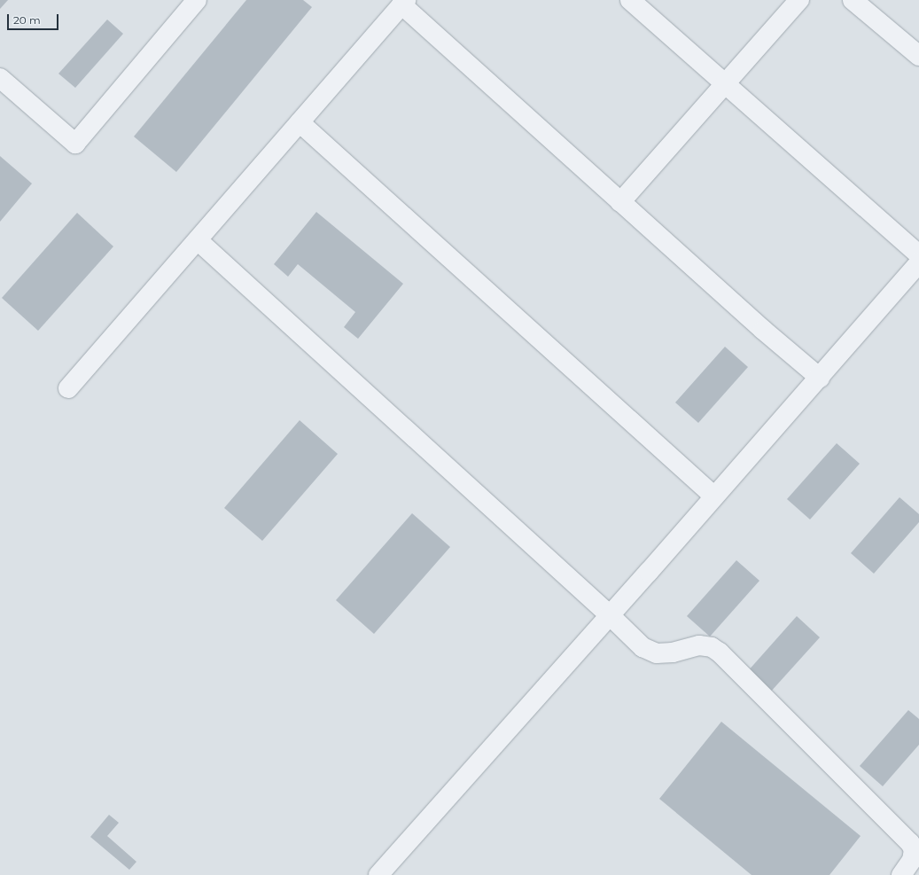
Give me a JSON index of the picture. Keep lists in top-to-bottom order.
{
  "scale_bar": "20 m"
}
